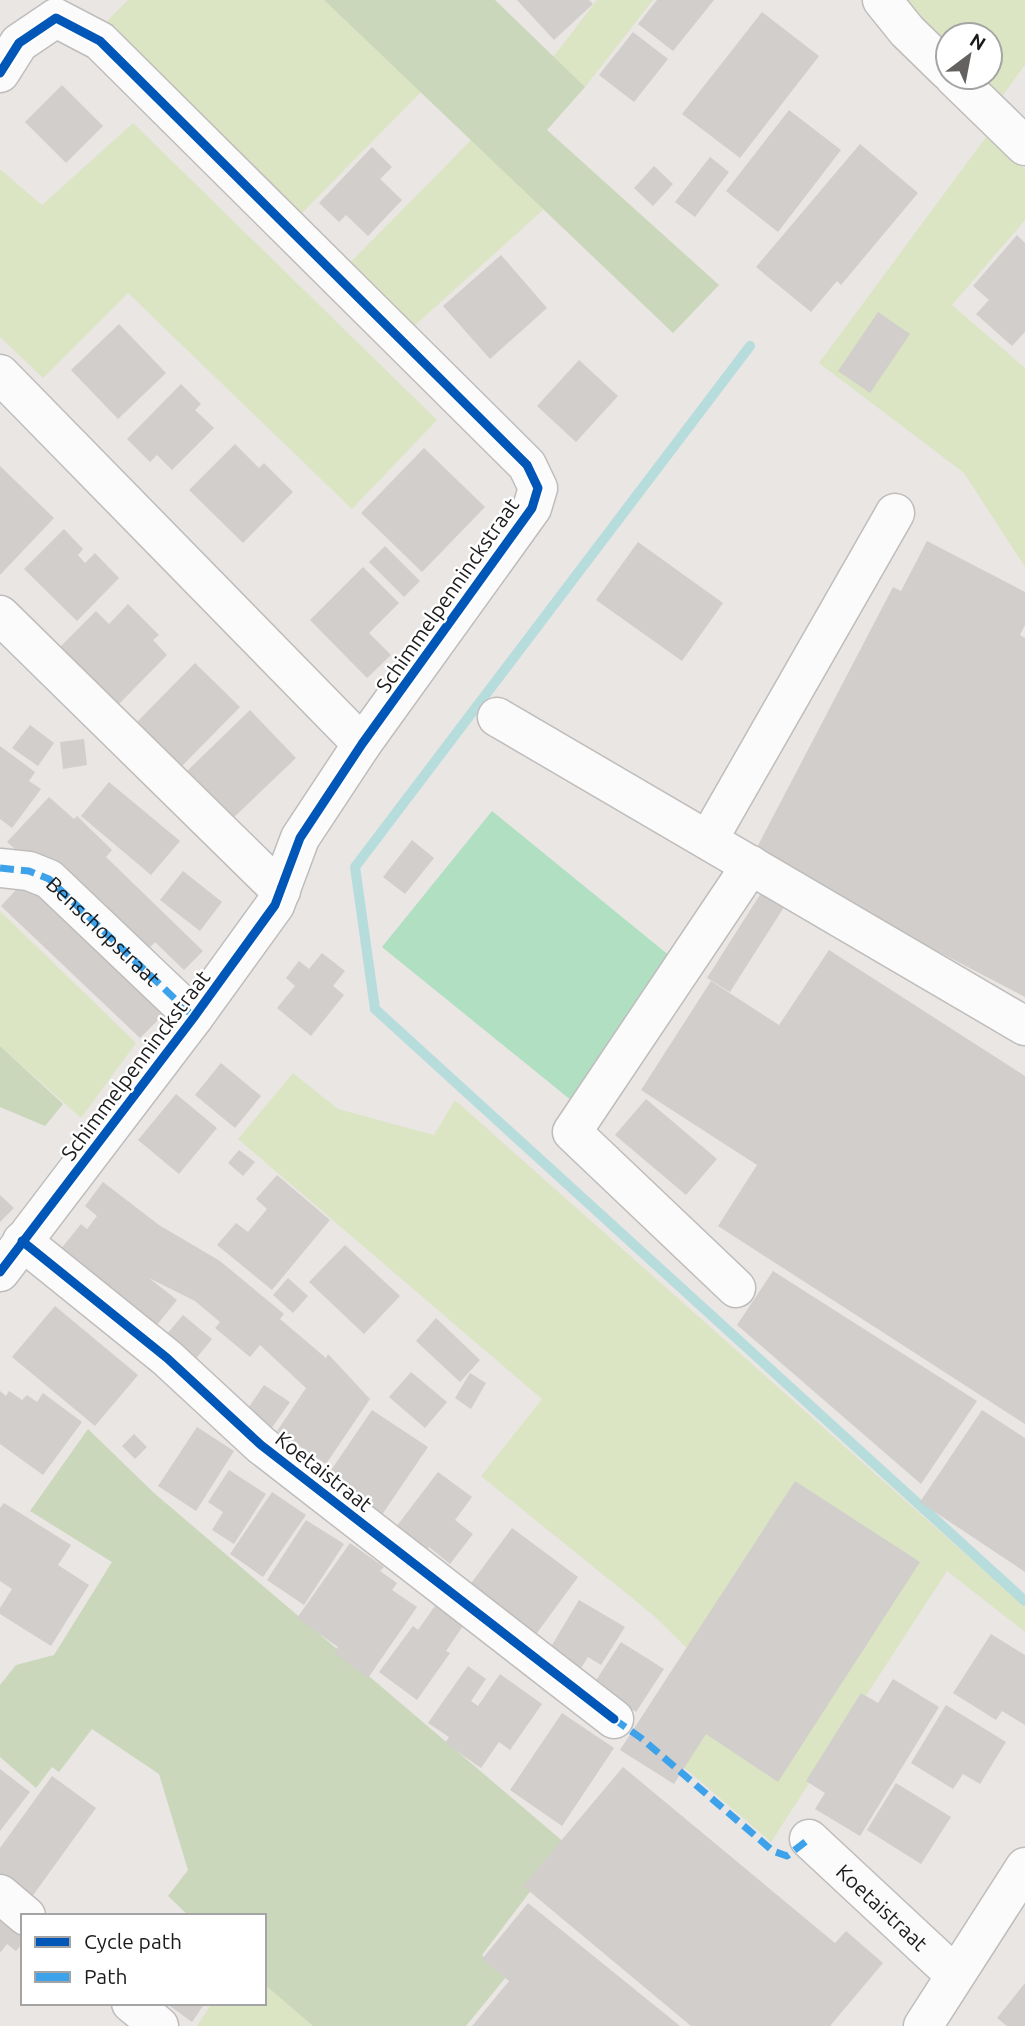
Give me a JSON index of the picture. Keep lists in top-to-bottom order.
{
  "streets": {
    "street": ["Schimmelpenninckstraat", "Benschopstraat", "Koetaistraat"]
  },
  "crossings": [
    ["Schimmelpenninckstraat", "Benschopstraat"],
    ["Schimmelpenninckstraat", "Koetaistraat"]
  ],
  "legend": ["Cycle path", "Path"],
  "north": "top right"
}
